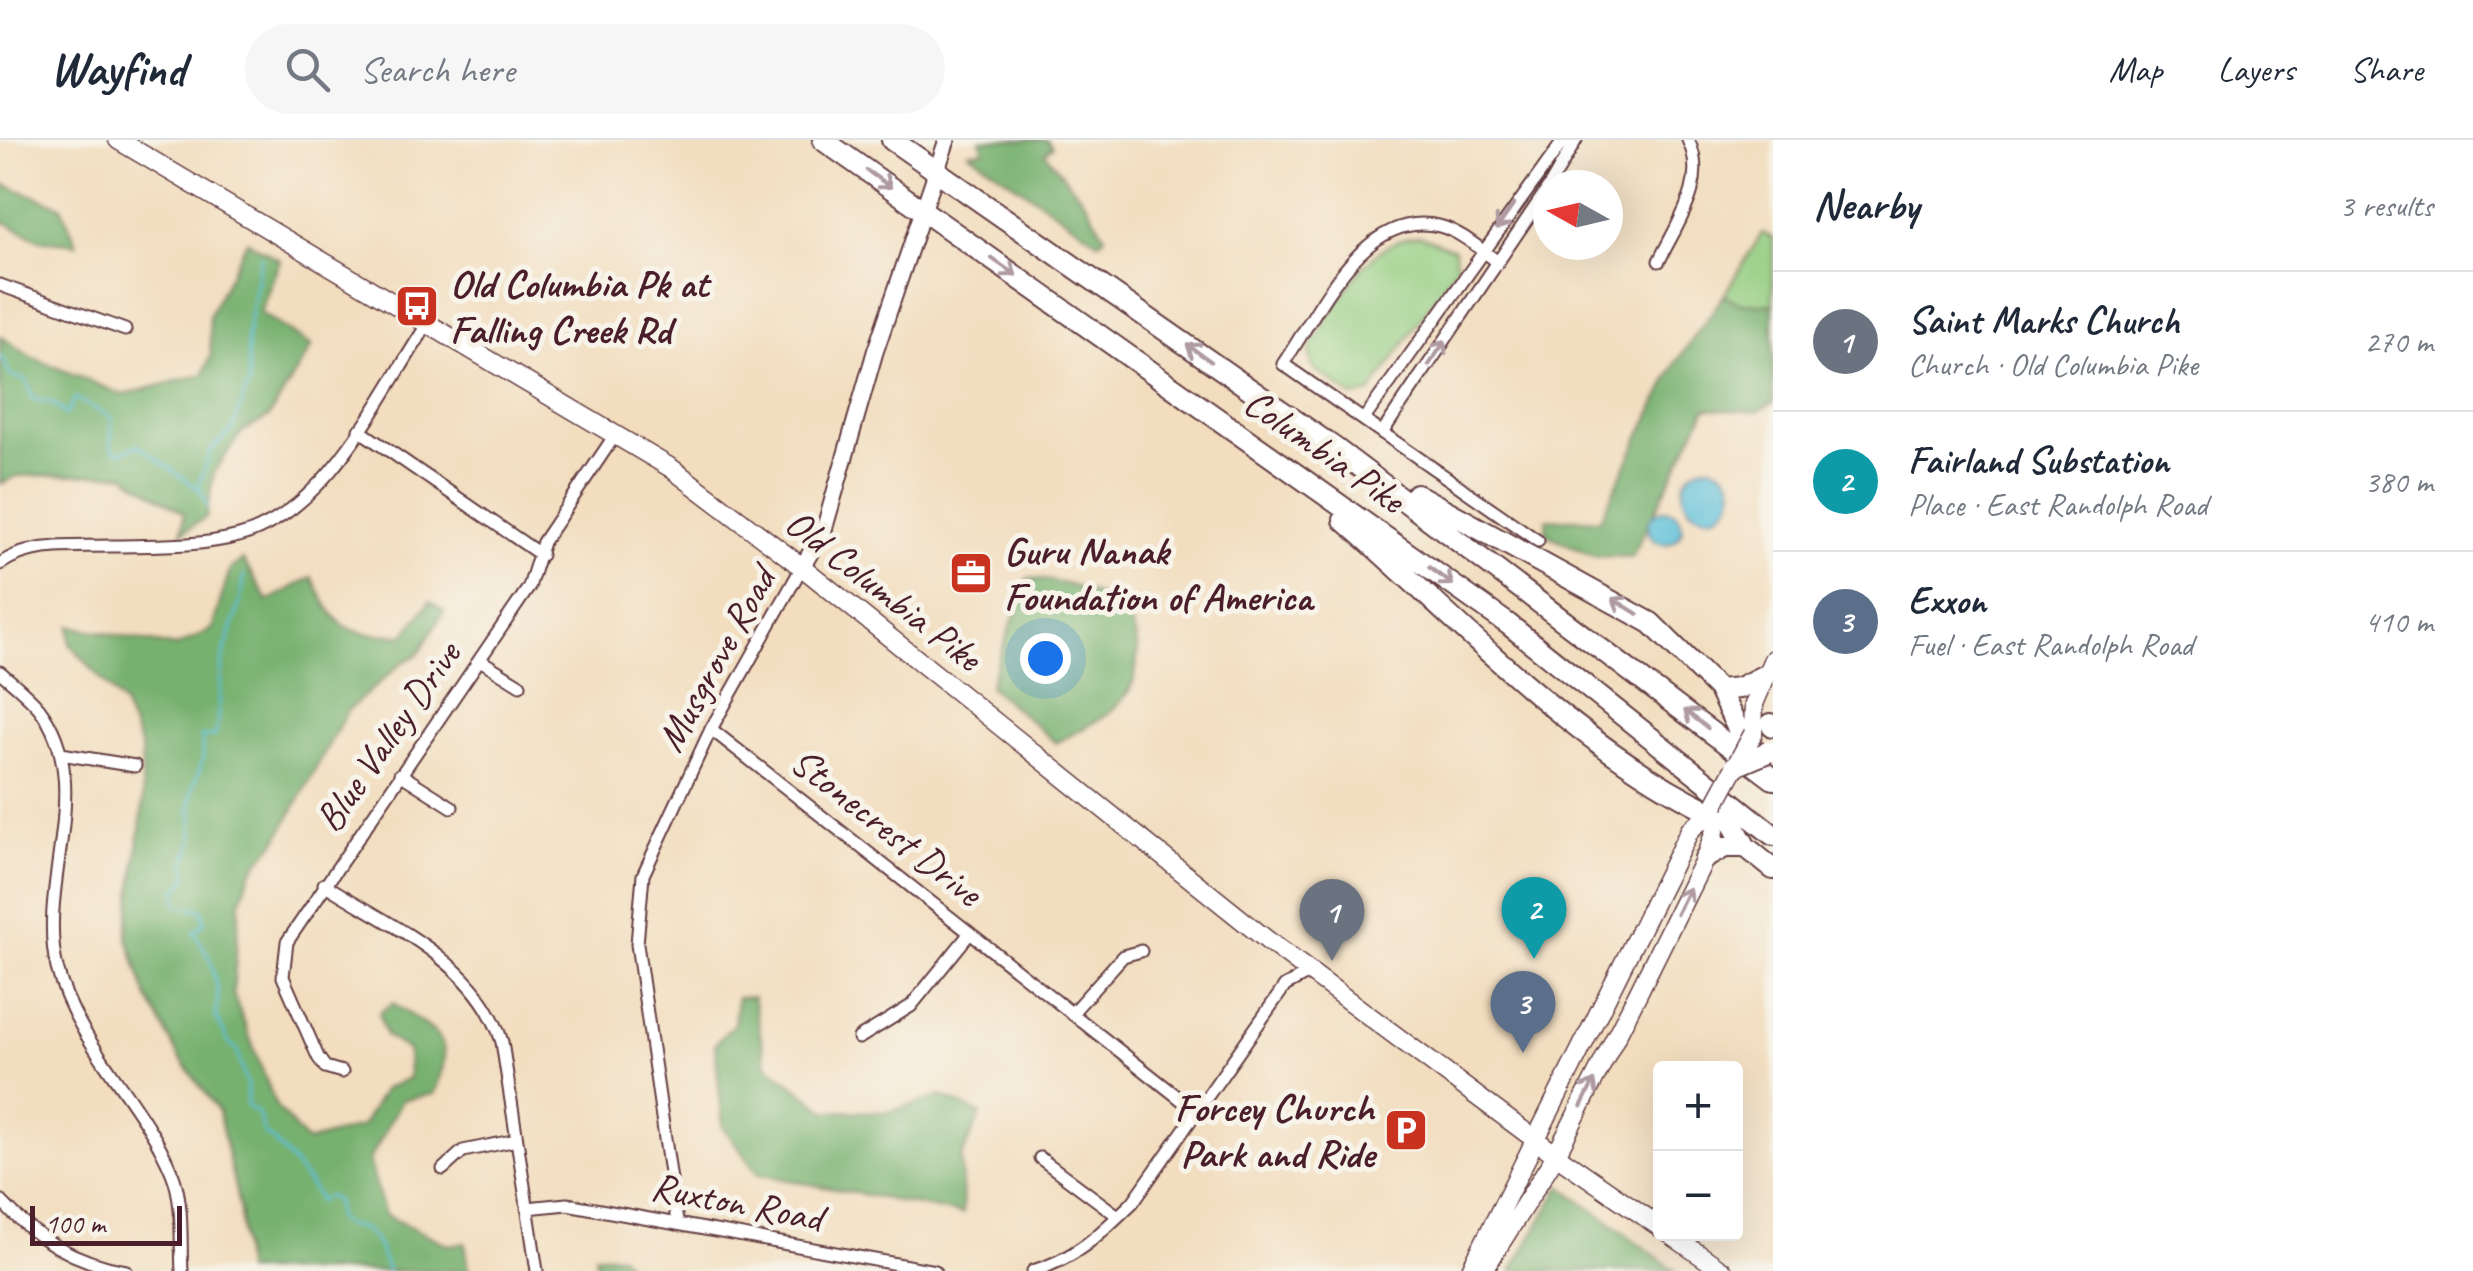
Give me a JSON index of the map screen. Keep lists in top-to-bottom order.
{
  "streets": {
    "highway": ["Columbia Pike"],
    "main road": ["Old Columbia Pike"],
    "street": [
      "Musgrove Road",
      "Blue Valley Drive",
      "Stonecrest Drive",
      "Ruxton Road"
    ]
  },
  "crossings": [
    ["Columbia Pike", "Musgrove Road"],
    ["Old Columbia Pike", "Musgrove Road"],
    ["Old Columbia Pike", "Blue Valley Drive"],
    ["Musgrove Road", "Stonecrest Drive"],
    ["Musgrove Road", "Ruxton Road"]
  ],
  "places": {
    "bus stop": ["Old Columbia Pk at Falling Creek Rd"],
    "office": ["Guru Nanak Foundation of America"],
    "parking": ["Forcey Church Park and Ride"]
  },
  "scale_bar": "100 m",
  "north": "left",
  "page": {
    "header": "Wayfind",
    "search": "Search here",
    "nav": ["Map", "Layers", "Share"],
    "heading": ["Nearby", "3 results"],
    "list": [
      {
        "mark": "1",
        "name": "Saint Marks Church",
        "note": "Church · Old Columbia Pike",
        "value": "270 m"
      },
      {
        "mark": "2",
        "name": "Fairland Substation",
        "note": "Place · East Randolph Road",
        "value": "380 m"
      },
      {
        "mark": "3",
        "name": "Exxon",
        "note": "Fuel · East Randolph Road",
        "value": "410 m"
      }
    ],
    "pins": ["2", "1", "3"],
    "map_buttons": ["+", "−"],
    "scale": "100 m"
  }
}
